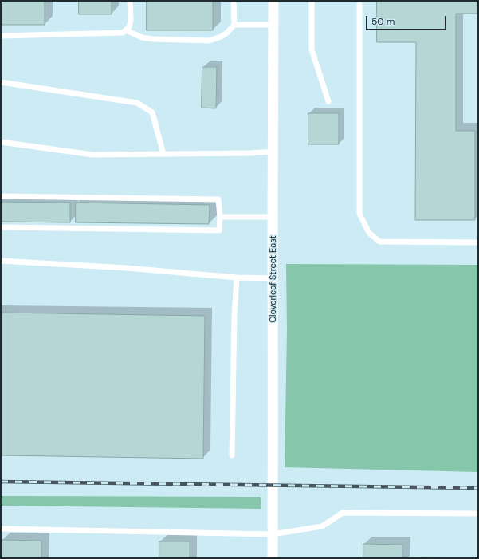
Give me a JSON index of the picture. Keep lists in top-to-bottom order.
{
  "streets": {
    "street": ["Cloverleaf Street East"]
  },
  "scale_bar": "50 m"
}
